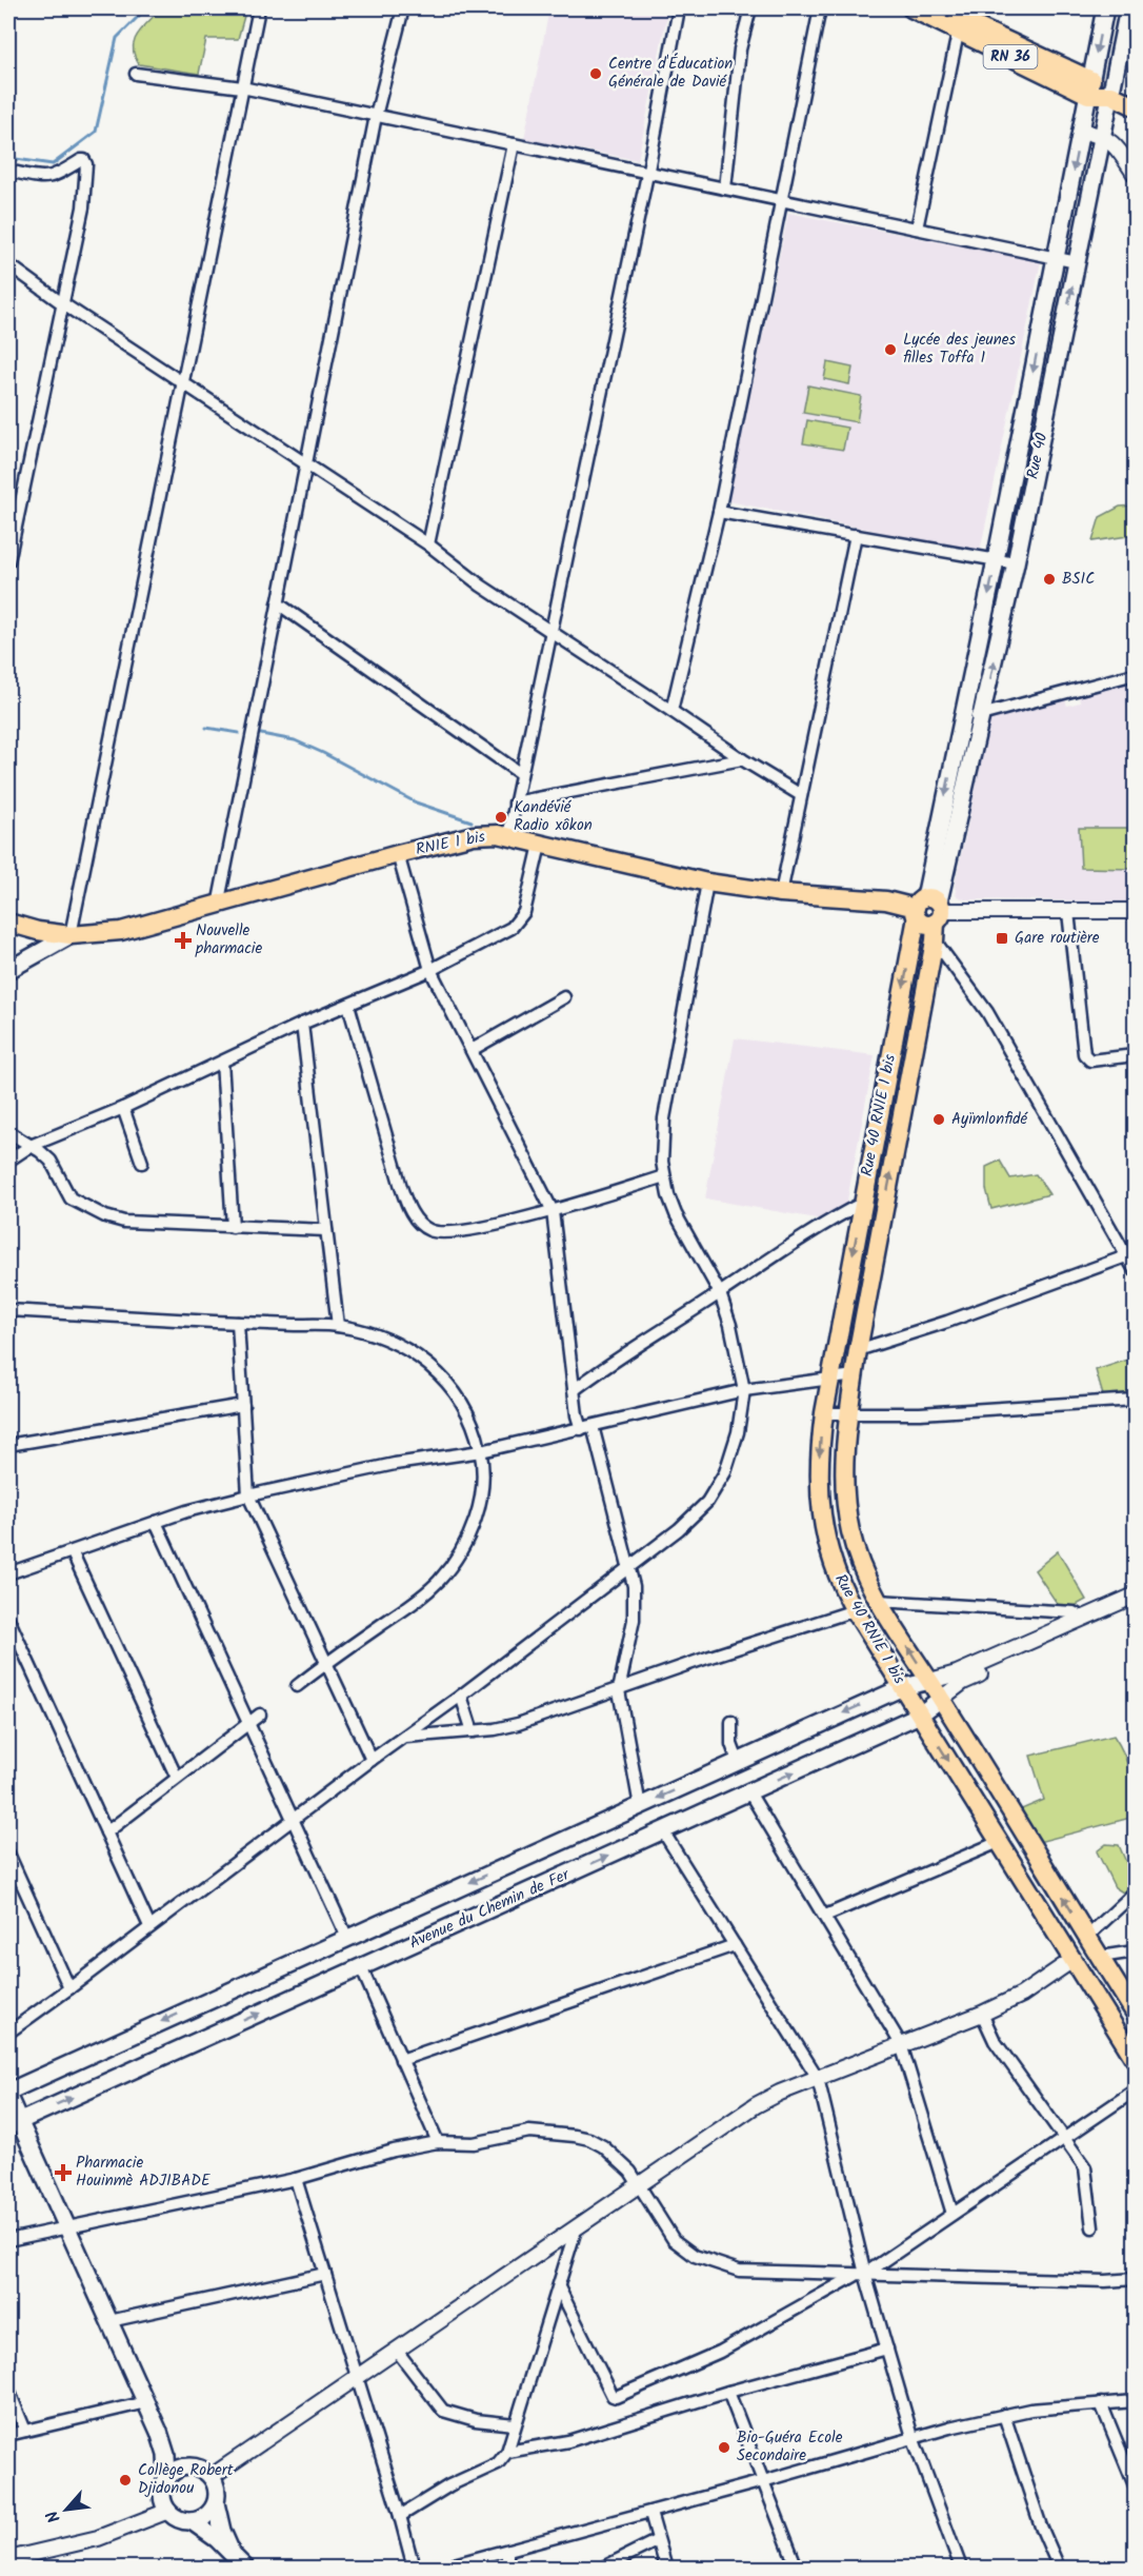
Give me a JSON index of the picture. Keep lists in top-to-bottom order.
{
  "streets": {
    "main road": [
      "RN 36",
      "Rue 40",
      "RNIE 1 bis",
      "Rue 40 RNIE 1 bis",
      "Avenue du Chemin de Fer"
    ]
  },
  "crossings": [
    ["RN 36", "Rue 40"],
    ["Rue 40", "RNIE 1 bis"],
    ["Rue 40", "Rue 40 RNIE 1 bis"],
    ["RNIE 1 bis", "Rue 40 RNIE 1 bis"],
    ["Rue 40 RNIE 1 bis", "Avenue du Chemin de Fer"]
  ],
  "places": {
    "other": [
      "Centre d'Éducation Générale de Davié",
      "Lycée des jeunes filles Toffa 1",
      "BSIC",
      "Kandévié Radio xôkon",
      "Ayïmlonfidé",
      "Bio-Guéra Ecole Secondaire",
      "Collège Robert Djidonou"
    ],
    "transit": ["Gare routière"],
    "health": ["Nouvelle pharmacie", "Pharmacie Houinmè ADJIBADE"]
  },
  "north": "bottom left"
}
